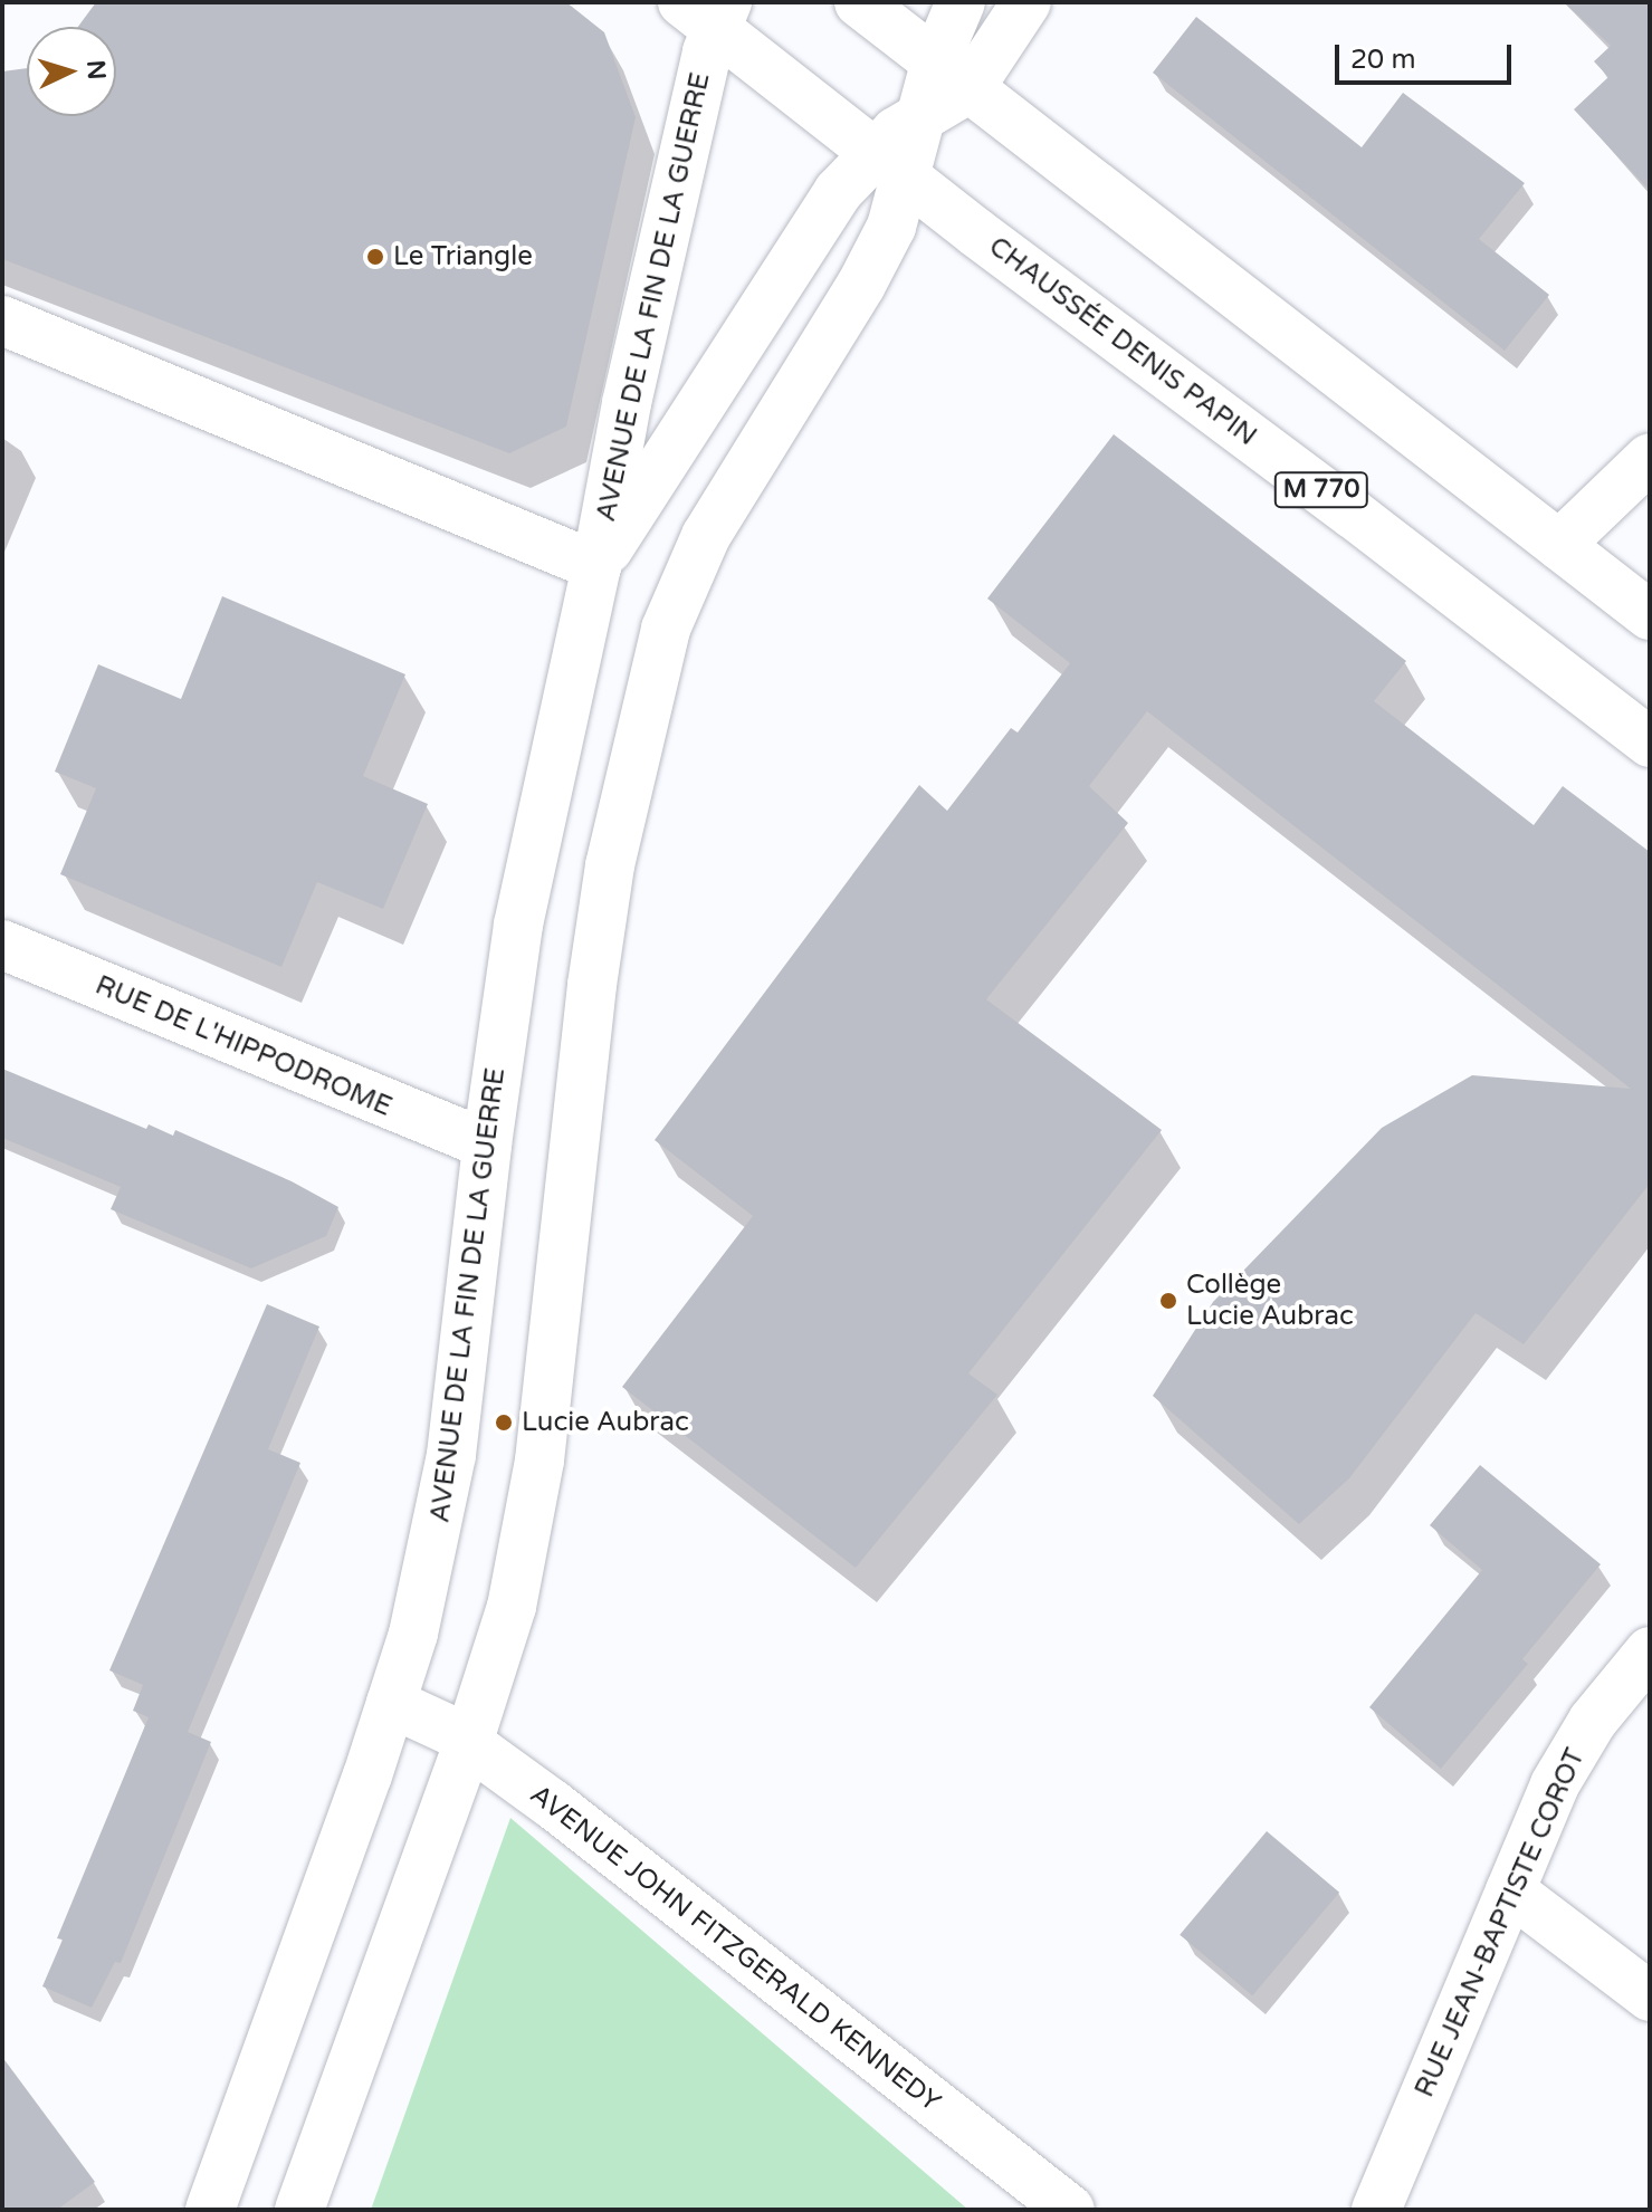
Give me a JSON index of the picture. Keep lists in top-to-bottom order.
{
  "streets": {
    "main road": [
      "AVENUE DE LA FIN DE LA GUERRE",
      "CHAUSSÉE DENIS PAPIN",
      "M 770",
      "RUE DE L'HIPPODROME",
      "RUE JEAN-BAPTISTE COROT",
      "AVENUE JOHN FITZGERALD KENNEDY"
    ]
  },
  "crossings": [
    ["AVENUE DE LA FIN DE LA GUERRE", "CHAUSSÉE DENIS PAPIN"],
    ["AVENUE DE LA FIN DE LA GUERRE", "RUE DE L'HIPPODROME"],
    ["AVENUE DE LA FIN DE LA GUERRE", "AVENUE JOHN FITZGERALD KENNEDY"]
  ],
  "places": ["Le Triangle", "Collège Lucie Aubrac", "Lucie Aubrac"],
  "scale_bar": "20 m",
  "north": "right"
}
